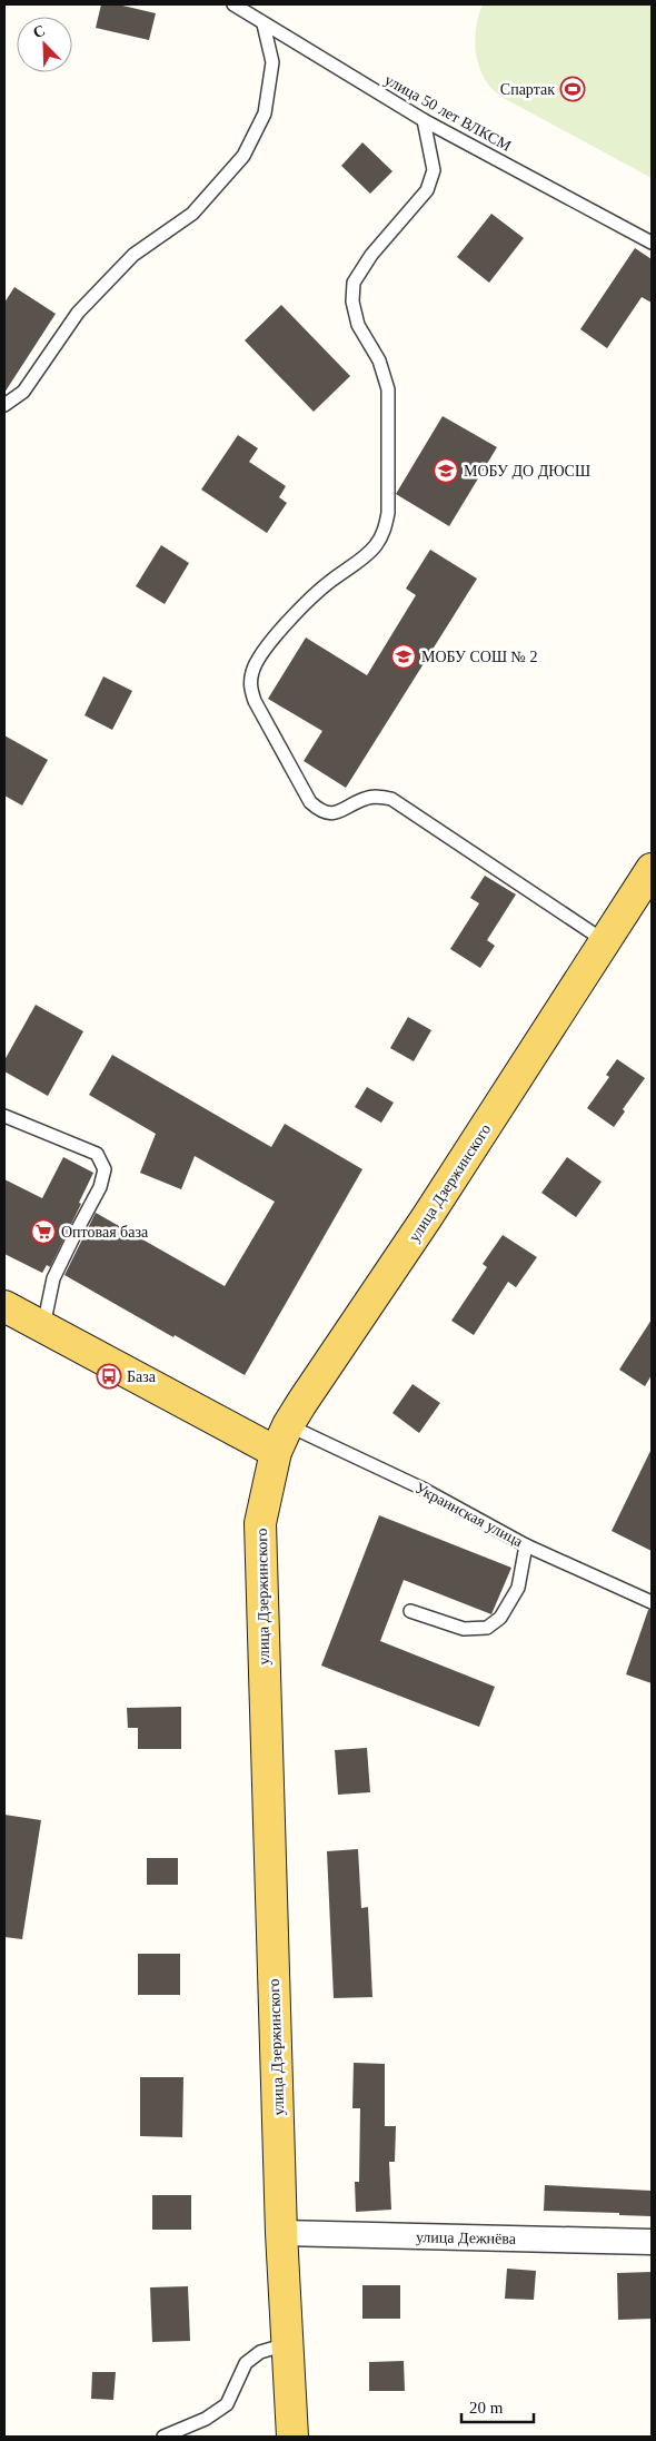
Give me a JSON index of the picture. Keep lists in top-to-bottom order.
{
  "streets": {
    "main road": ["улица Дзержинского"],
    "street": ["улица Дежнёва"],
    "lane": ["улица 50 лет ВЛКСМ", "Украинская улица"]
  },
  "crossings": [
    ["улица Дзержинского", "Украинская улица"],
    ["улица Дзержинского", "улица Дежнёва"]
  ],
  "places": {
    "sports": ["Спартак"],
    "school or university": ["МОБУ ДО ДЮСШ", "МОБУ СОШ № 2"],
    "supermarket": ["Оптовая база"],
    "bus stop": ["База"]
  },
  "scale_bar": "20 m",
  "north": "top left"
}
